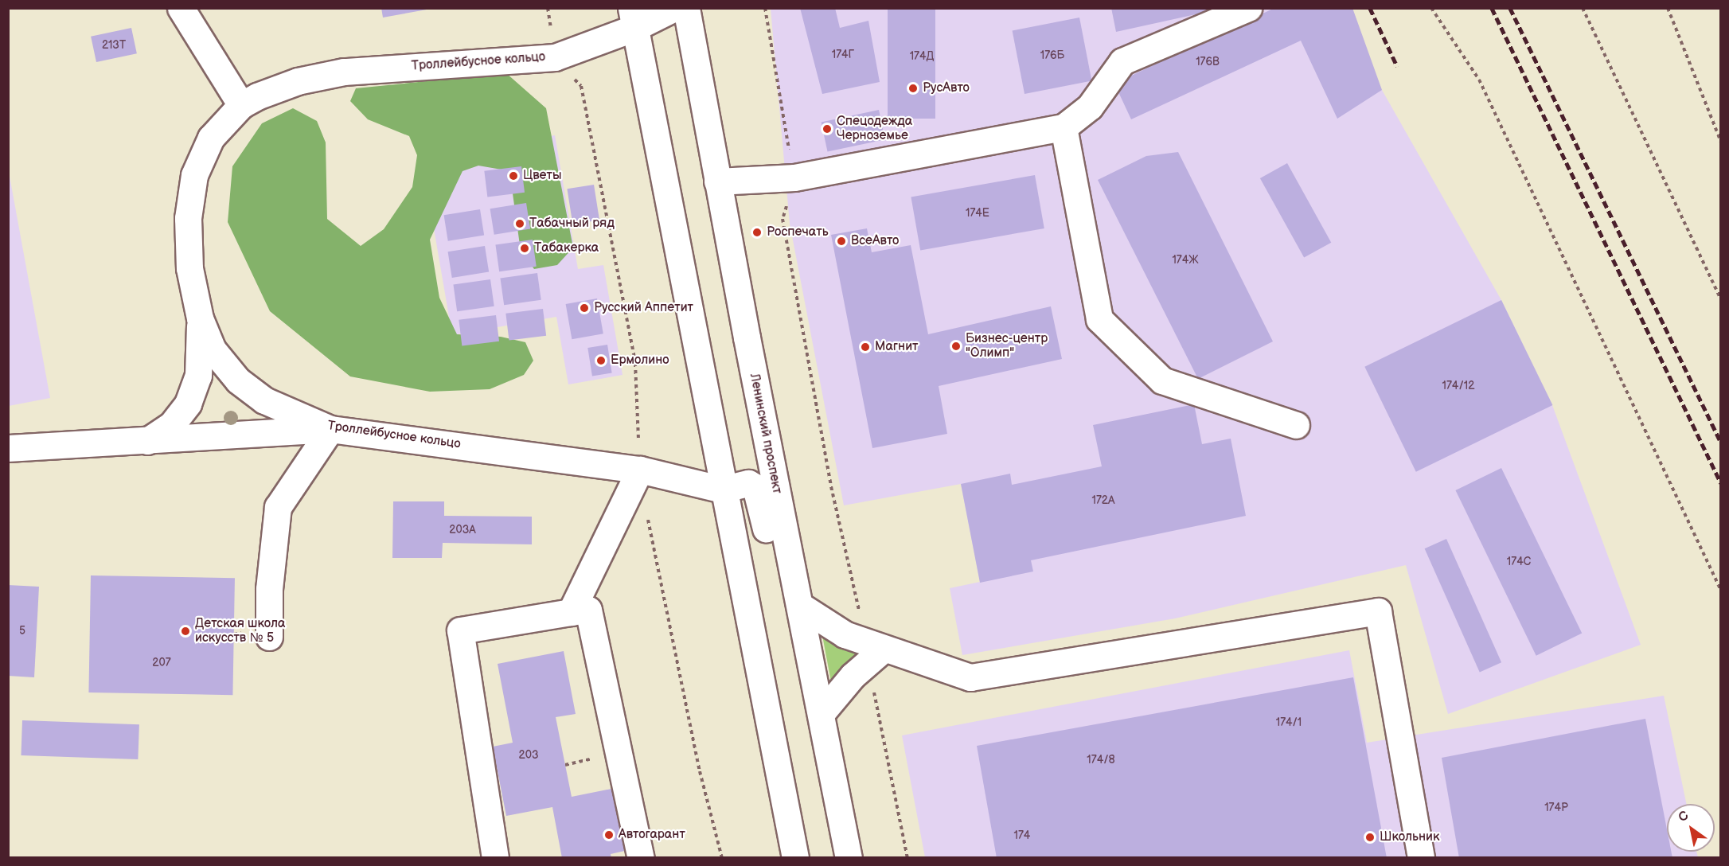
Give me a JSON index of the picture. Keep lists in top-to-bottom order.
{
  "streets": {
    "main road": ["Троллейбусное кольцо", "Ленинский проспект"]
  },
  "places": [
    "РусАвто",
    "Спецодежда Черноземье",
    "Цветы",
    "Табачный ряд",
    "Роспечать",
    "ВсеАвто",
    "Табакерка",
    "Русский Аппетит",
    "Бизнес-центр \"Олимп\"",
    "Магнит",
    "Ермолино",
    "Детская школа искусств № 5",
    "Автогарант",
    "Школьник"
  ],
  "house_numbers": [
    "213Т",
    "174Г",
    "176Б",
    "174Д",
    "176В",
    "174Е",
    "174Ж",
    "174/12",
    "172А",
    "203А",
    "174С",
    "5",
    "207",
    "174/1",
    "203",
    "174/8",
    "174Р",
    "174"
  ],
  "north": "top left"
}
